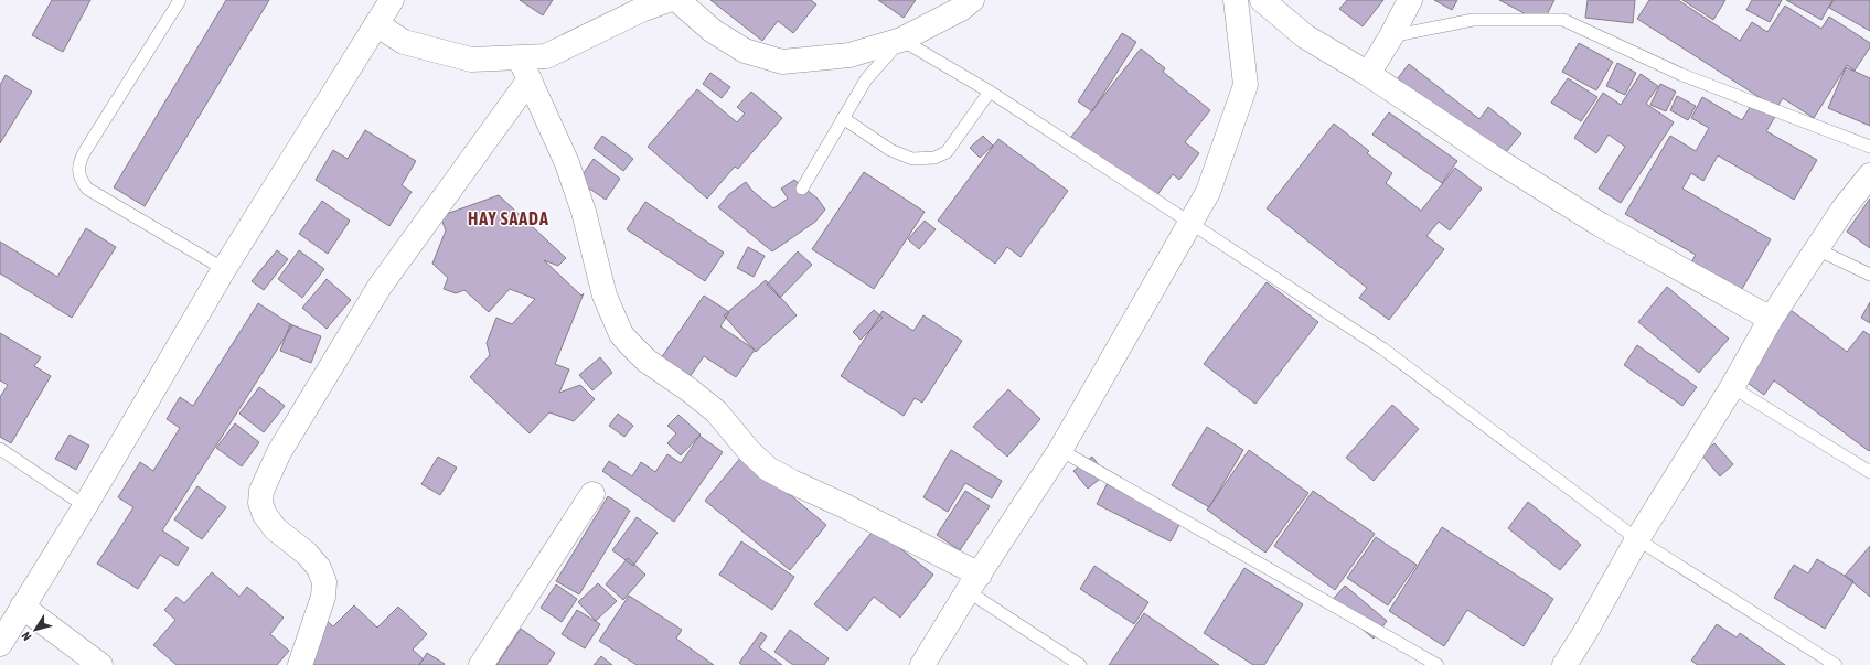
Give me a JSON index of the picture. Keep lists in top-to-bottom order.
{
  "districts": ["HAY SAADA"],
  "north": "bottom left"
}
